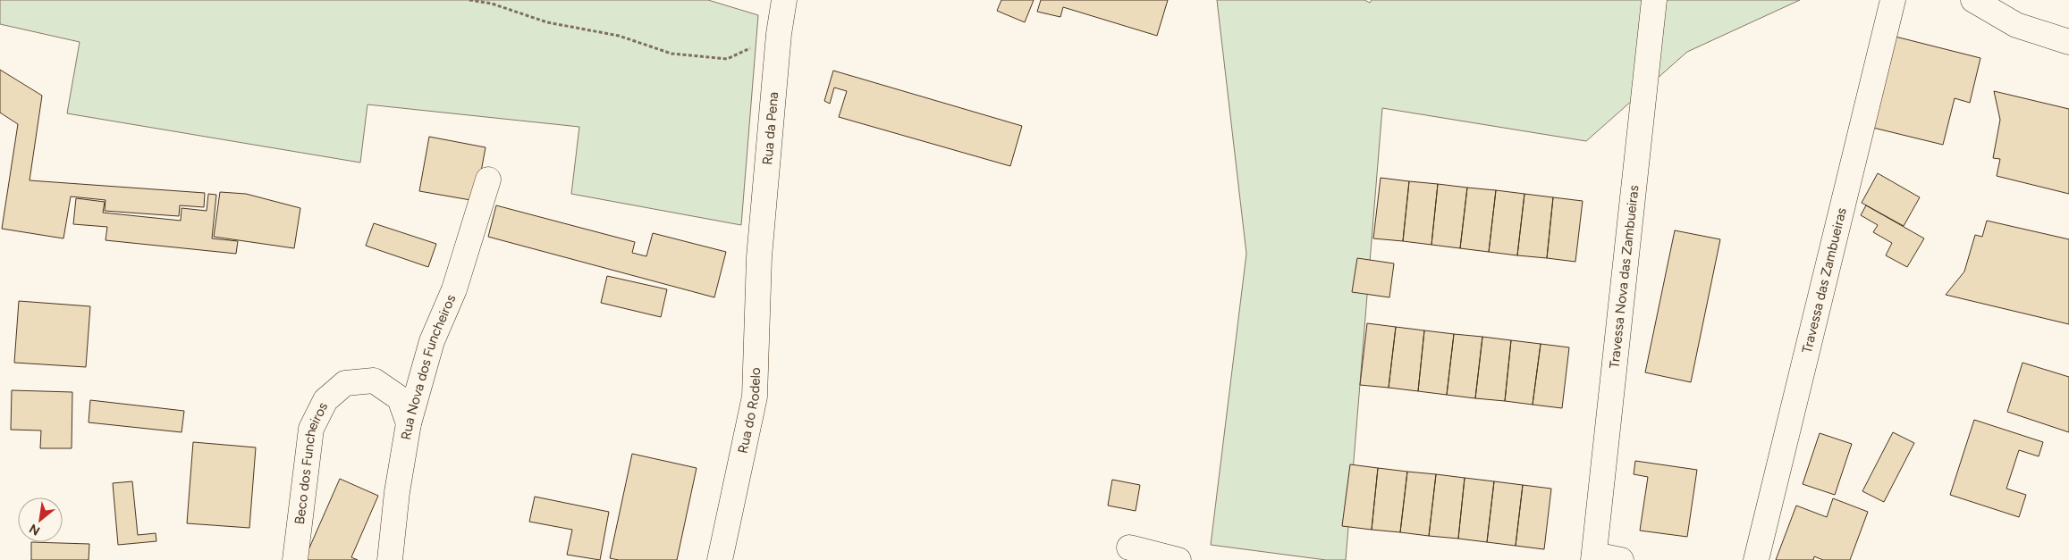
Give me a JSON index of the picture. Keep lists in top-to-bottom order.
{
  "streets": {
    "street": [
      "Rua da Pena",
      "Travessa Nova das Zambueiras",
      "Travessa das Zambueiras",
      "Rua Nova dos Funcheiros",
      "Rua do Rodelo",
      "Beco dos Funcheiros"
    ]
  },
  "crossings": [
    ["Rua da Pena", "Rua do Rodelo"],
    ["Rua Nova dos Funcheiros", "Beco dos Funcheiros"]
  ],
  "north": "bottom left"
}
